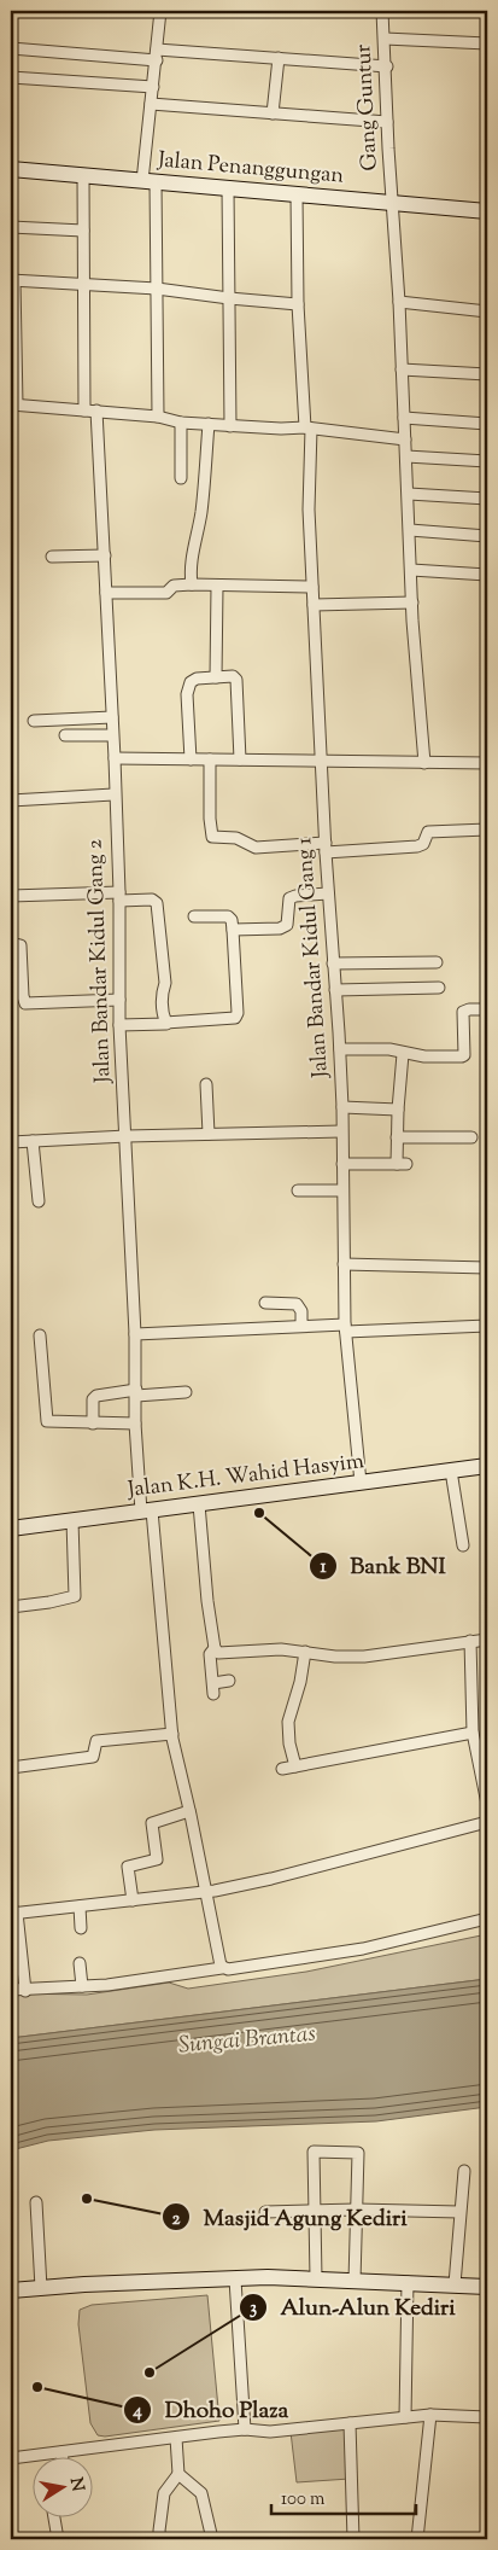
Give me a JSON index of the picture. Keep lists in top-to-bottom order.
{
  "streets": {
    "main road": ["Jalan Penanggungan", "Jalan K.H. Wahid Hasyim"],
    "street": ["Gang Guntur", "Jalan Bandar Kidul Gang 1", "Jalan Bandar Kidul Gang 2"]
  },
  "crossings": [
    ["Gang Guntur", "Jalan Penanggungan"],
    ["Jalan Penanggungan", "Jalan Bandar Kidul Gang 1"],
    ["Jalan Penanggungan", "Jalan Bandar Kidul Gang 2"],
    ["Jalan Bandar Kidul Gang 1", "Jalan K.H. Wahid Hasyim"],
    ["Jalan Bandar Kidul Gang 2", "Jalan K.H. Wahid Hasyim"]
  ],
  "water": ["Sungai Brantas"],
  "places": [
    "Bank BNI",
    "Masjid Agung Kediri",
    "Alun-Alun Kediri",
    "Dhoho Plaza"
  ],
  "scale_bar": "100 m",
  "north": "right"
}
